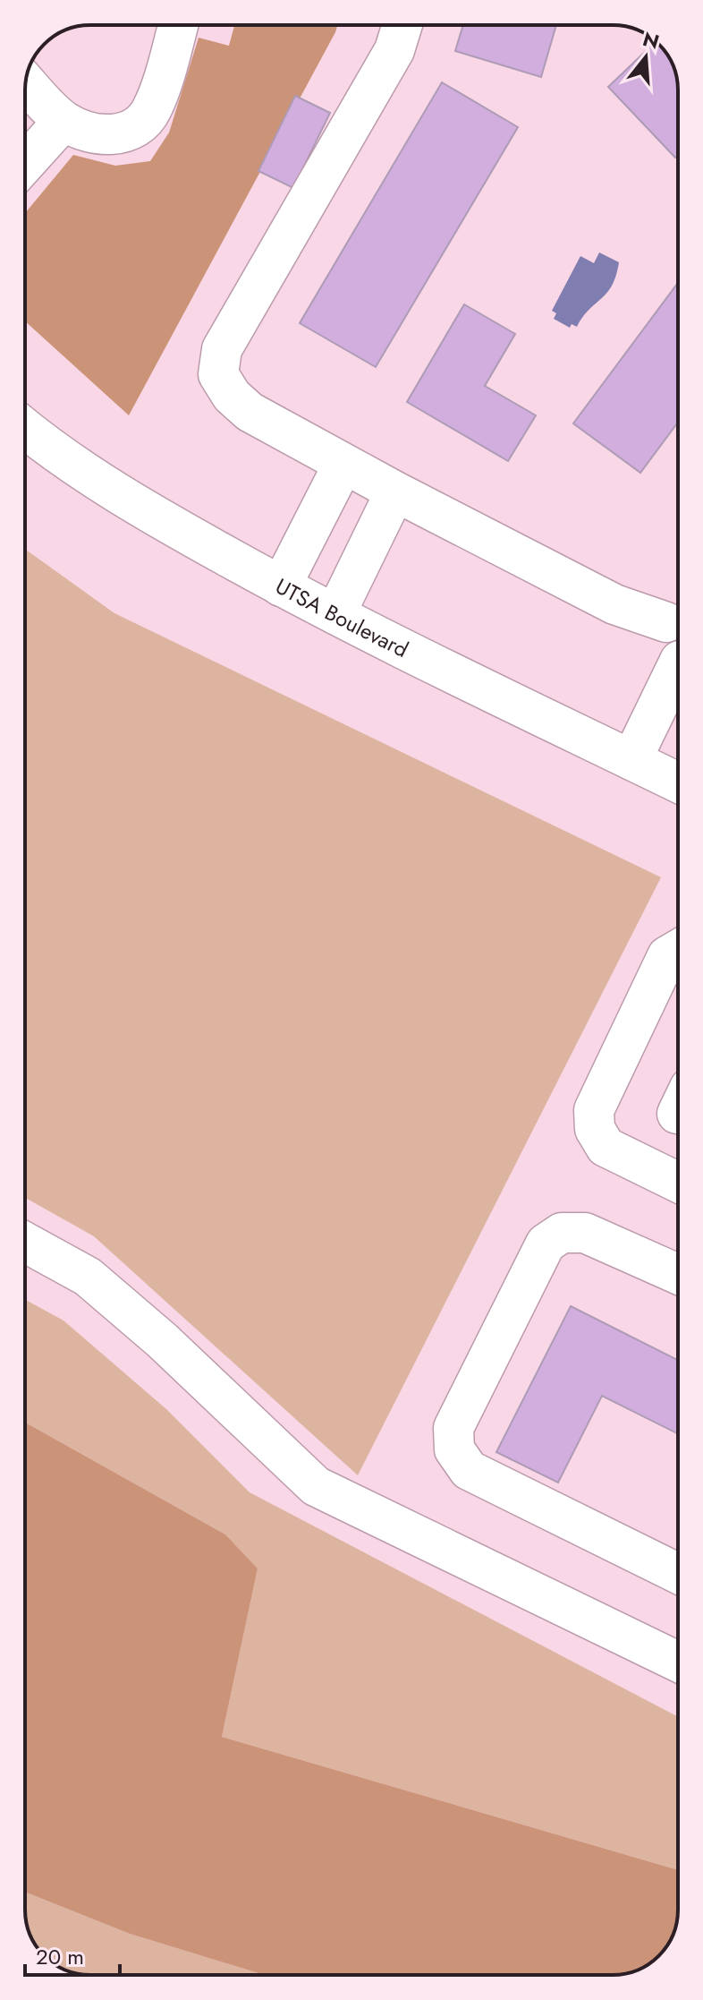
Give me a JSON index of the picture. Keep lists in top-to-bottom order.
{
  "streets": {
    "main road": ["UTSA Boulevard"]
  },
  "scale_bar": "20 m",
  "north": "top"
}
